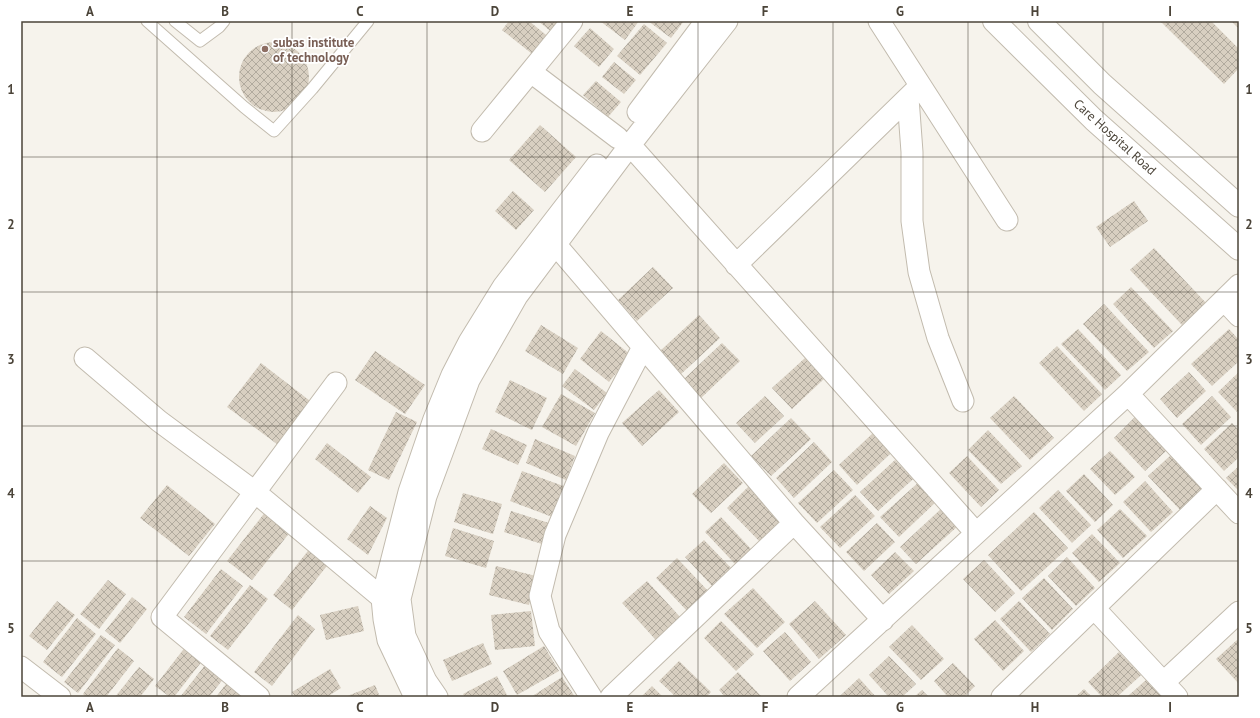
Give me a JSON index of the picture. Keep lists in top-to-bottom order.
{
  "streets": {
    "street": ["Care Hospital Road"]
  },
  "places": ["subas institute of technology"],
  "grid": {
    "columns": [
      "A",
      "B",
      "C",
      "D",
      "E",
      "F",
      "G",
      "H",
      "I"
    ],
    "rows": [
      "1",
      "2",
      "3",
      "4",
      "5"
    ]
  }
}
